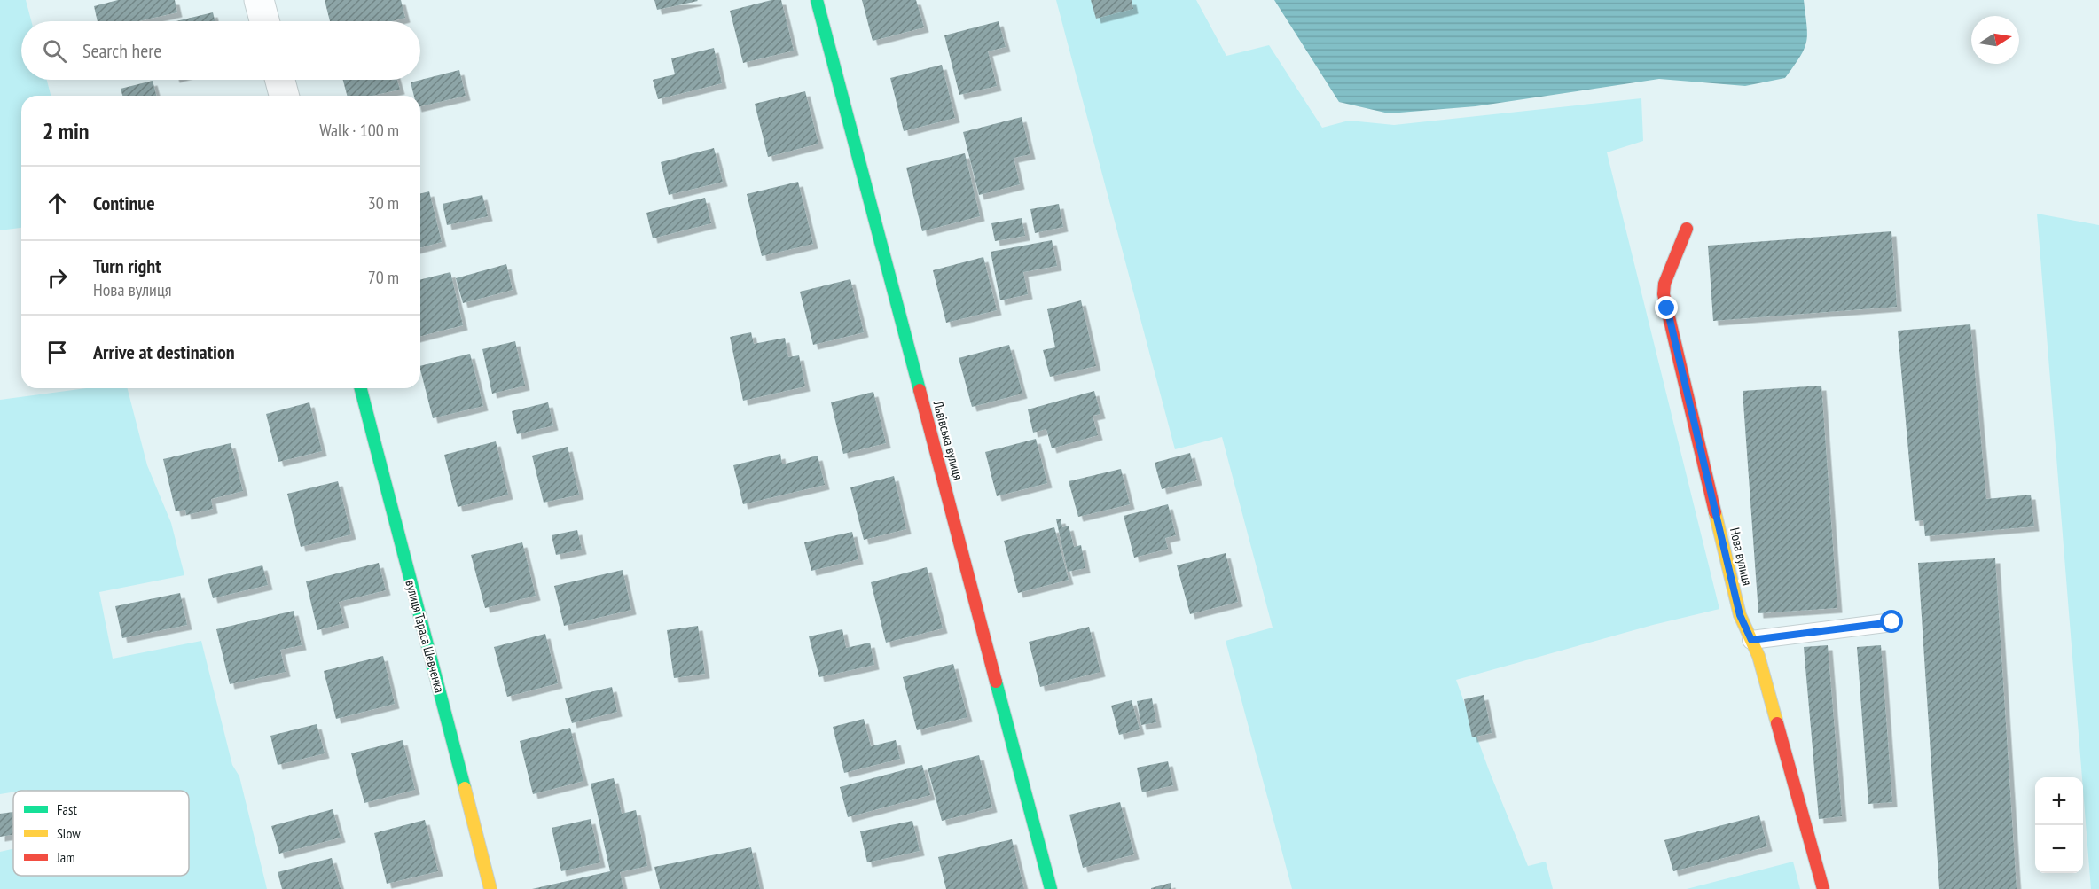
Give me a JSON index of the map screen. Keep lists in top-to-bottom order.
{
  "streets": {
    "street": ["Львівська вулиця", "Нова вулиця", "вулиця Тараса Шевченка"]
  },
  "legend": ["Fast", "Slow", "Jam"],
  "north": "right",
  "page": {
    "search": "Search here",
    "heading": ["2 min", "Walk · 100 m"],
    "list": [
      ["Continue", "30 m"],
      ["Turn right", "Нова вулиця", "70 m"],
      "Arrive at destination"
    ],
    "map_buttons": ["+", "−"]
  }
}
